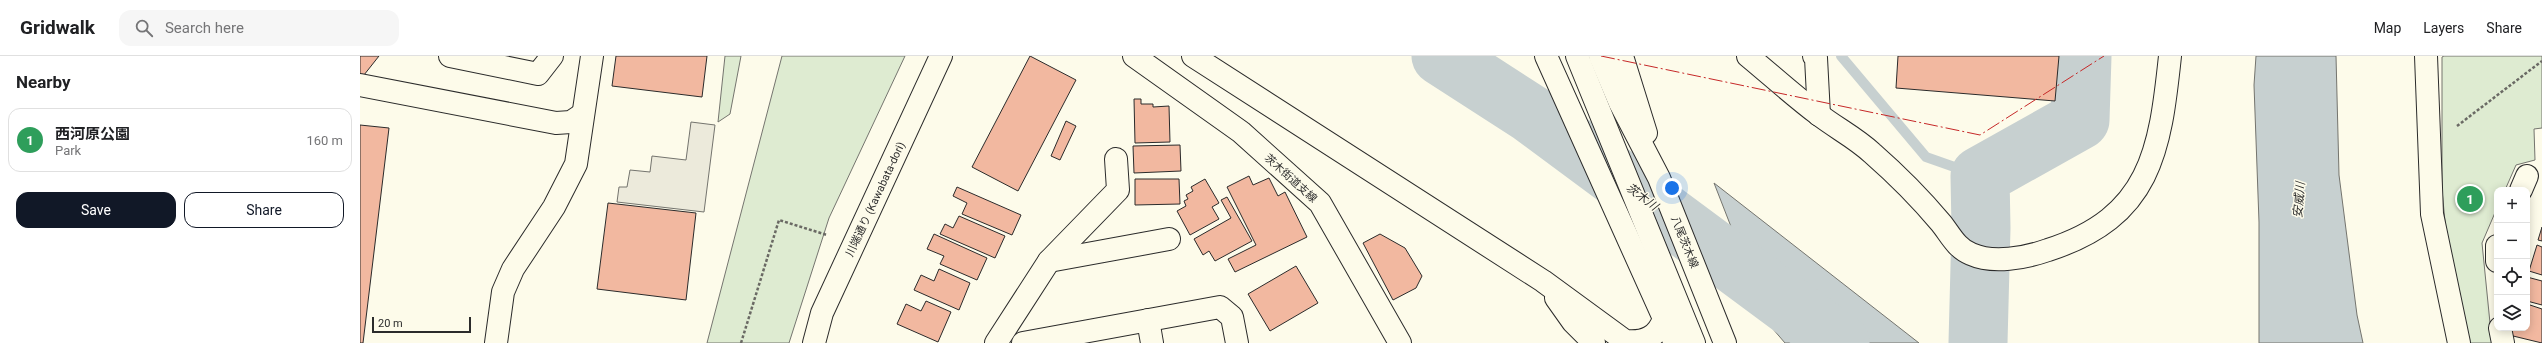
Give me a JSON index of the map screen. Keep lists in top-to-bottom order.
{
  "streets": {
    "street": ["茨木街道支線", "川端通り (Kawabata-dori)", "八尾茨木線"]
  },
  "water": ["茨木川", "安威川"],
  "scale_bar": "20 m",
  "page": {
    "header": "Gridwalk",
    "search": "Search here",
    "nav": ["Map", "Layers", "Share"],
    "heading": "Nearby",
    "list": [
      {
        "mark": "1",
        "name": "西河原公園",
        "note": "Park",
        "value": "160 m"
      }
    ],
    "buttons": ["Save", "Share"],
    "pins": "1",
    "map_buttons": ["+", "−"],
    "scale": "20 m"
  }
}
